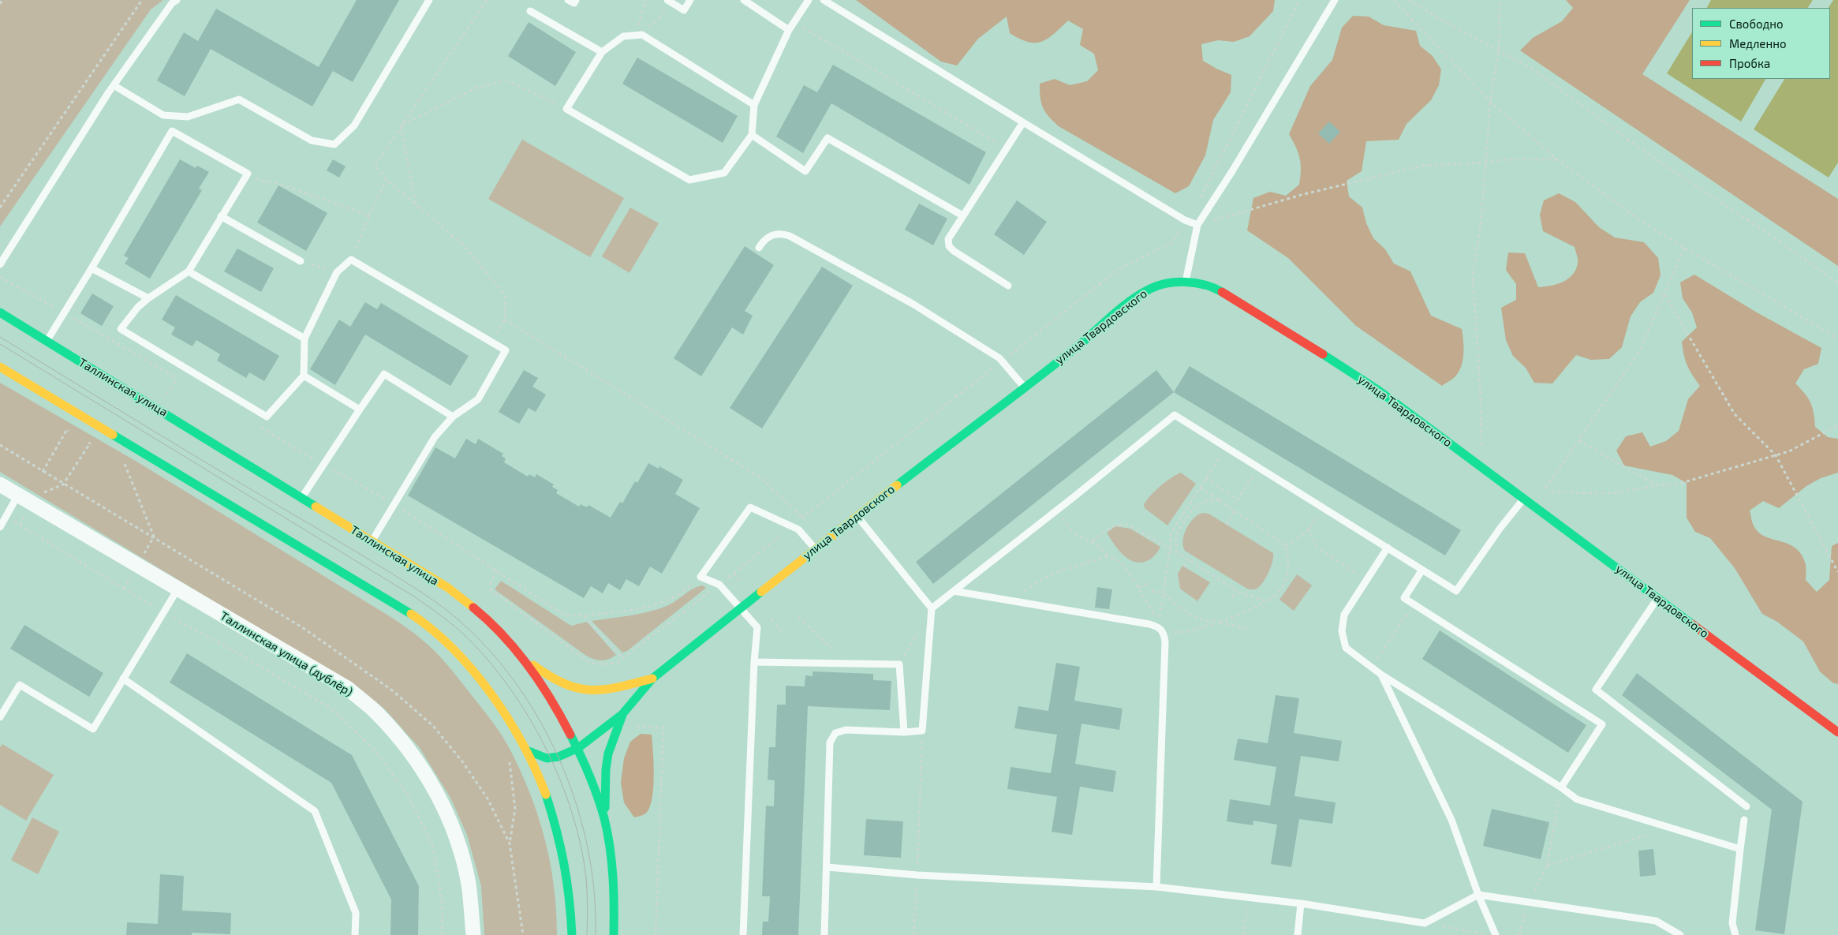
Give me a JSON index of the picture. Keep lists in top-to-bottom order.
{
  "streets": {
    "main road": ["улица Твардовского", "Таллинская улица"],
    "street": ["Таллинская улица (дублёр)"]
  },
  "crossings": [
    ["улица Твардовского", "Таллинская улица"]
  ],
  "legend": ["Свободно", "Медленно", "Пробка"]
}
